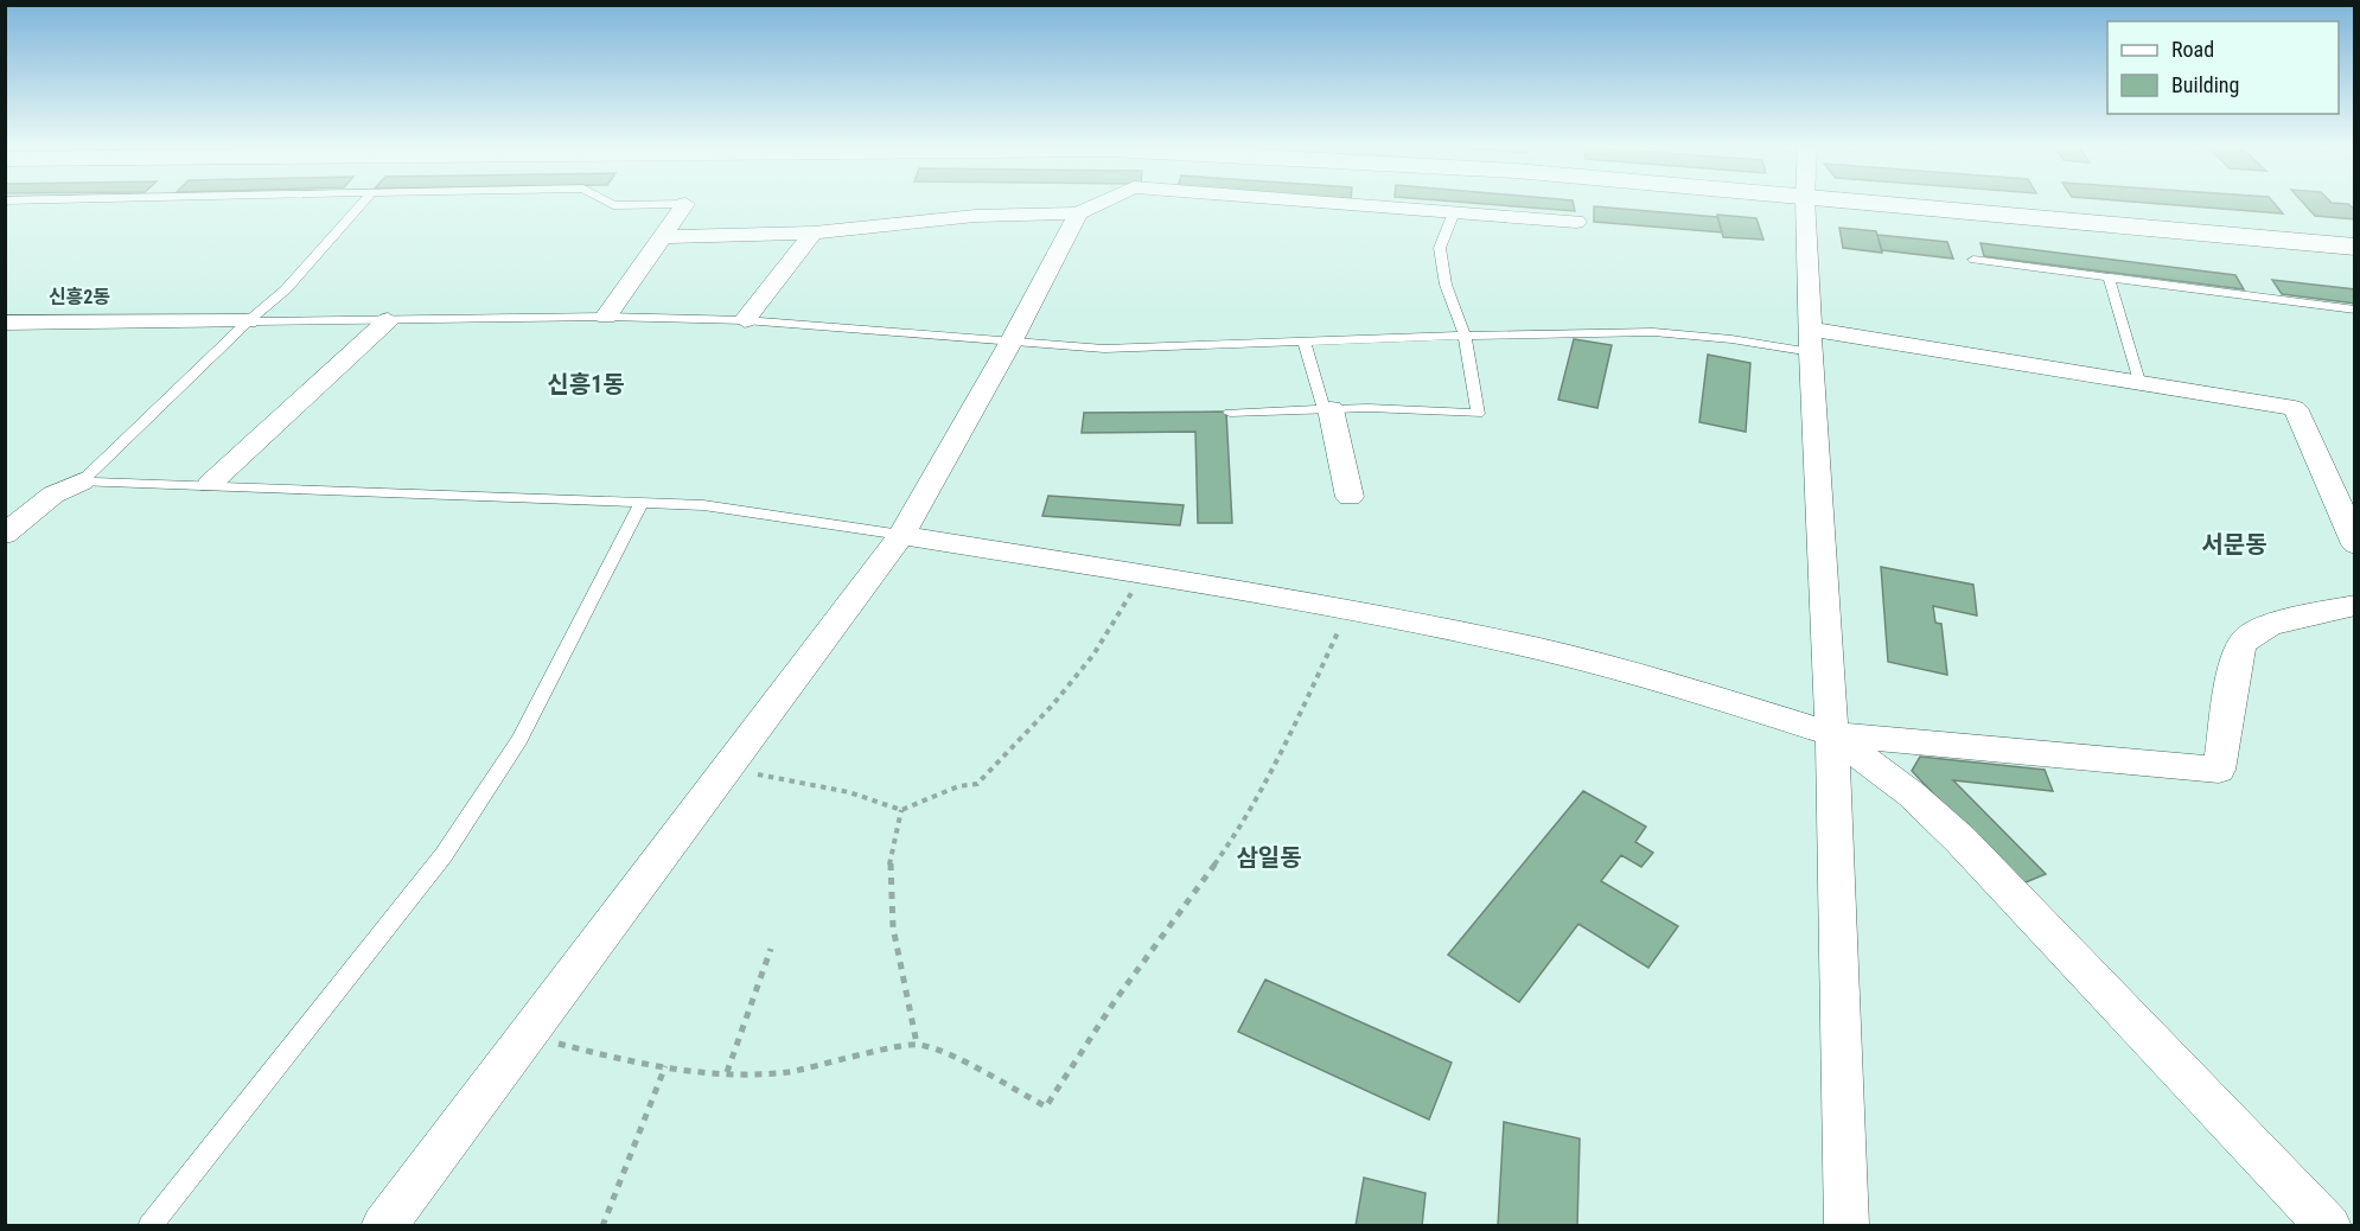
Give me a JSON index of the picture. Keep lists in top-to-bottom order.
{
  "districts": [
    "신흥2동",
    "신흥1동",
    "서문동",
    "삼일동"
  ],
  "legend": ["Road", "Building"]
}
